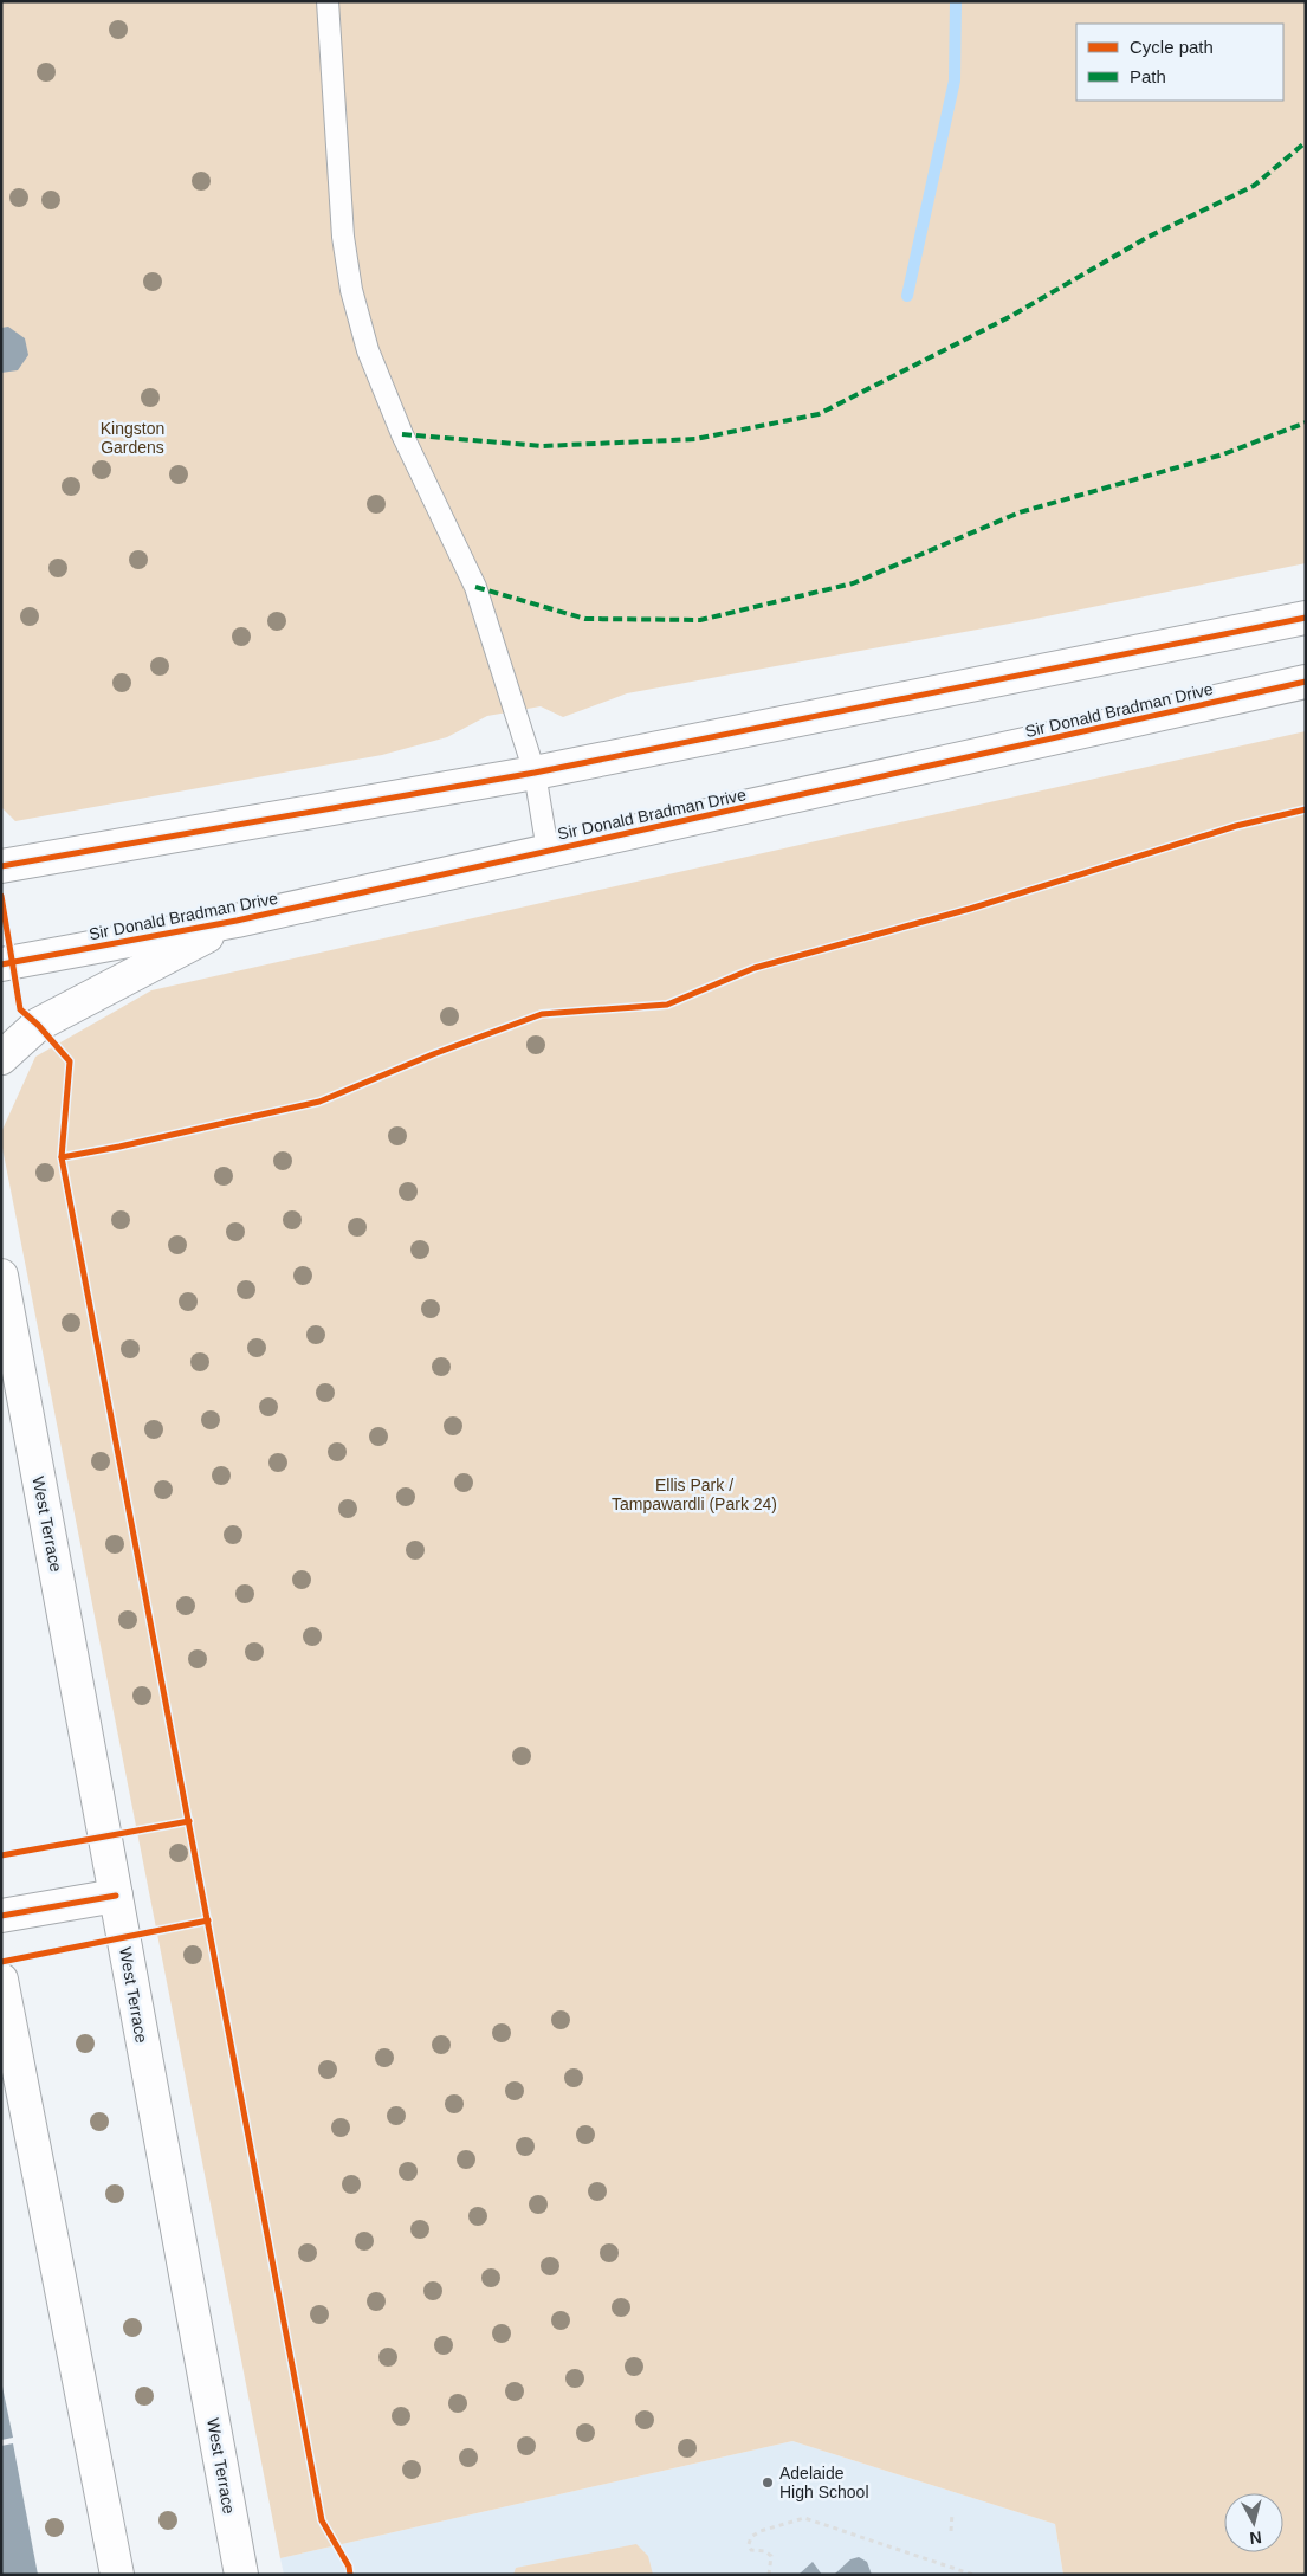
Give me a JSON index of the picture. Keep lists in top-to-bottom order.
{
  "streets": {
    "main road": ["Sir Donald Bradman Drive", "West Terrace"]
  },
  "parks": ["Kingston Gardens", "Ellis Park / Tampawardli (Park 24)"],
  "places": ["Adelaide High School"],
  "legend": ["Cycle path", "Path"],
  "north": "bottom"
}
